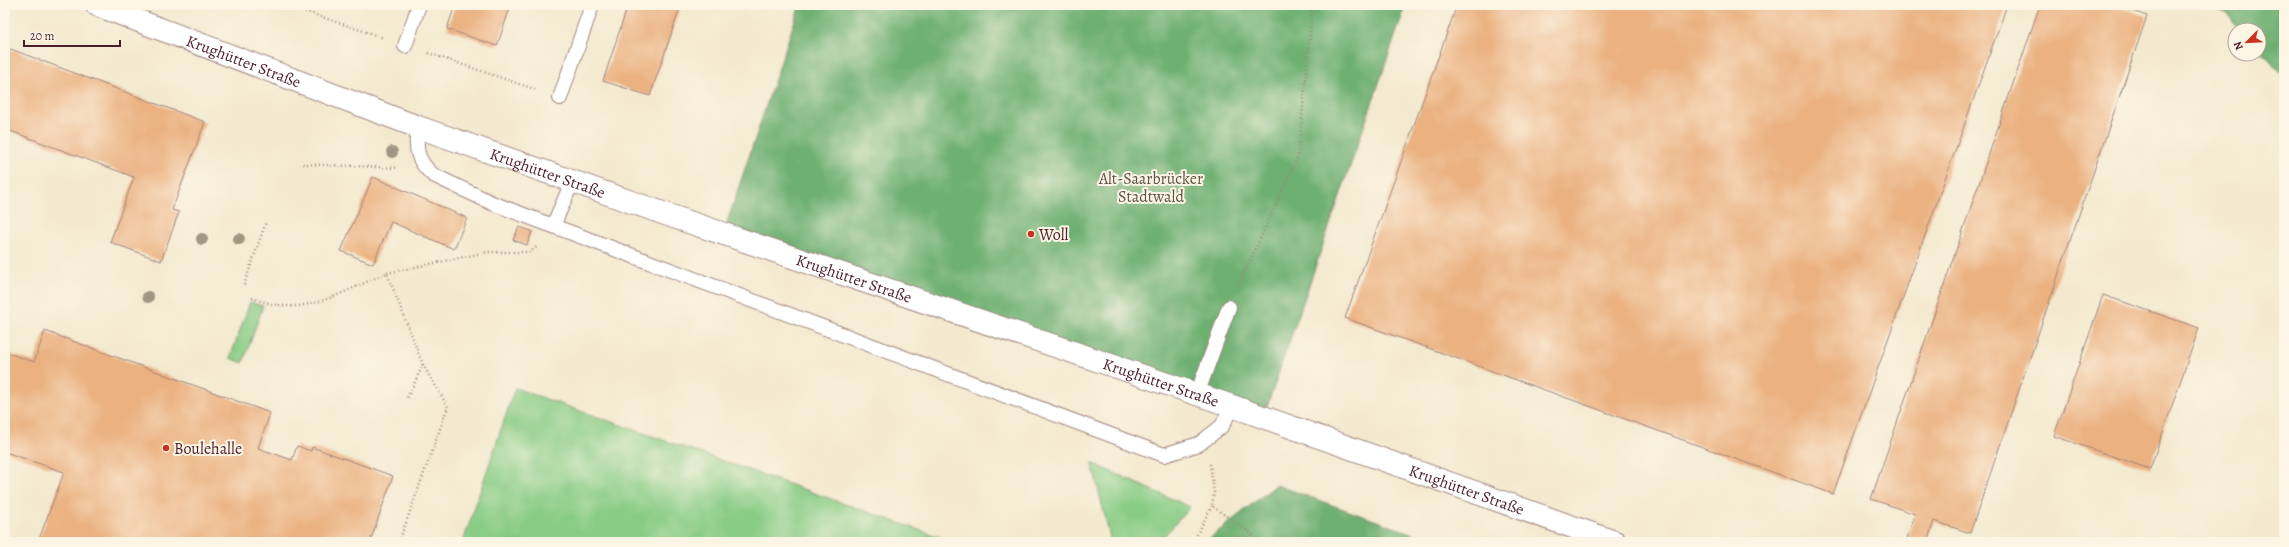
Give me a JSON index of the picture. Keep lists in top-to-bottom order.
{
  "streets": {
    "street": ["Krughütter Straße"]
  },
  "parks": ["Alt-Saarbrücker Stadtwald"],
  "places": ["Woll", "Boulehalle"],
  "scale_bar": "20 m",
  "north": "bottom left"
}
